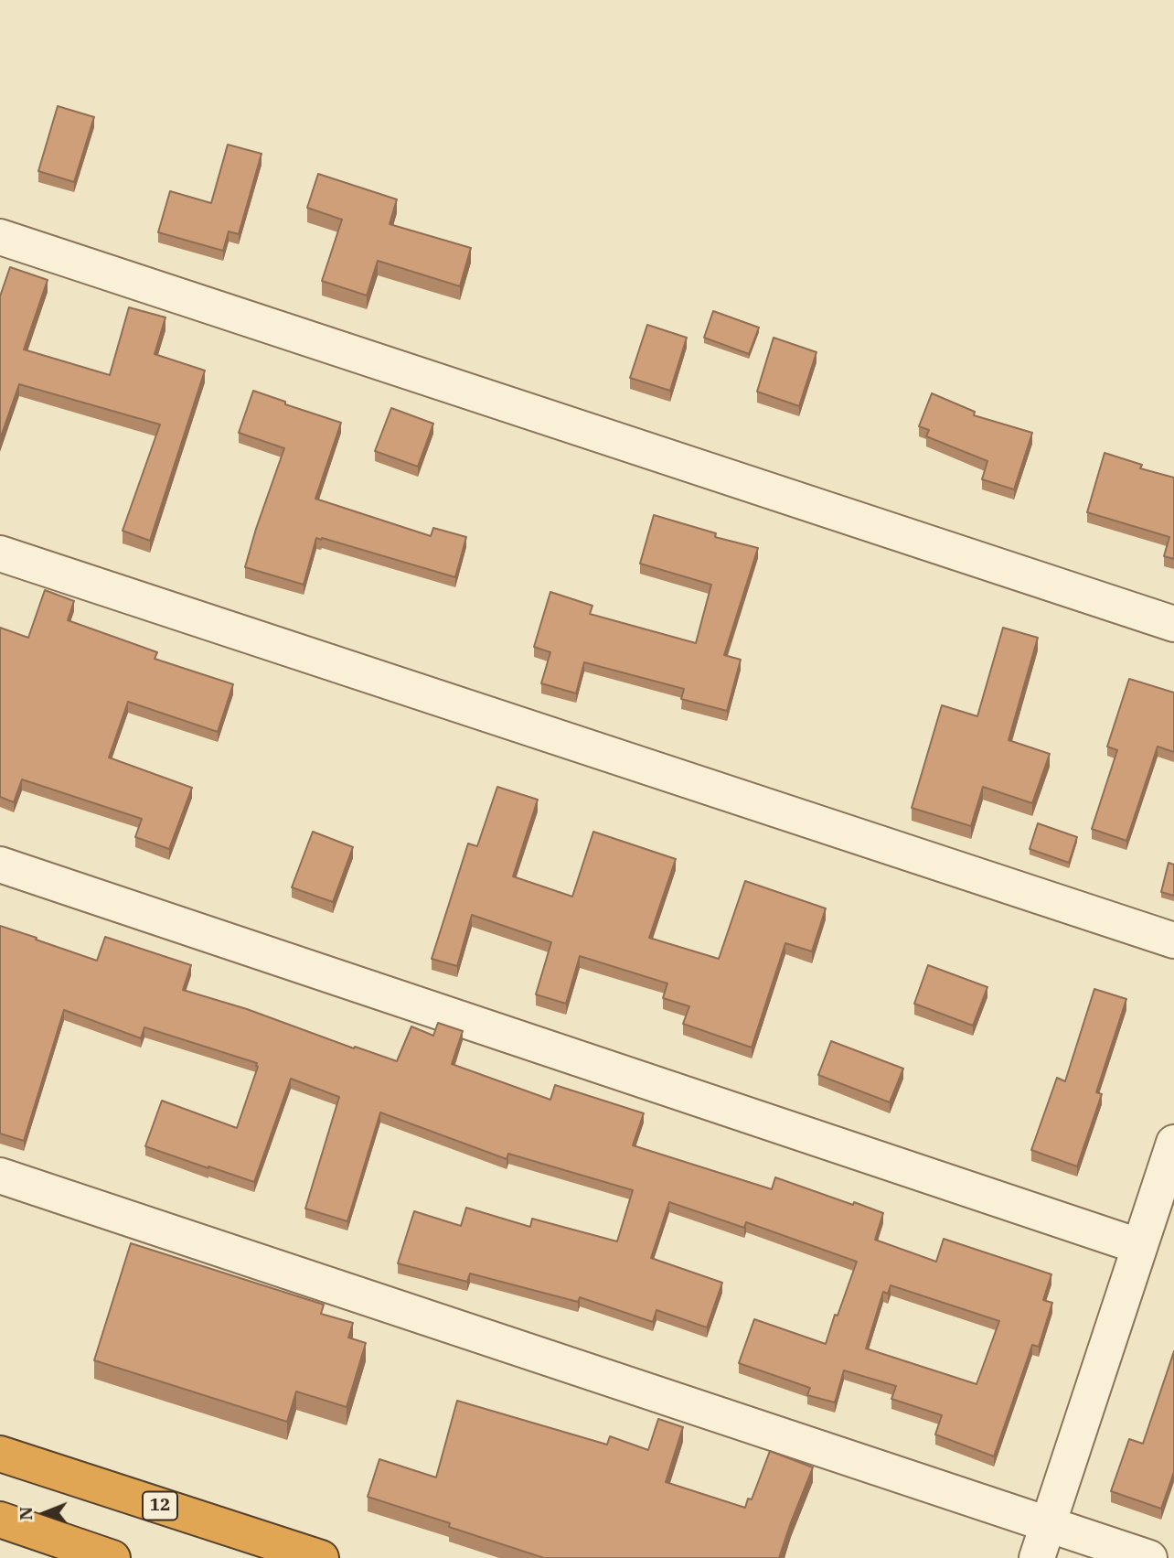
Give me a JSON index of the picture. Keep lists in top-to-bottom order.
{
  "streets": {
    "highway": ["12"]
  },
  "north": "left"
}
